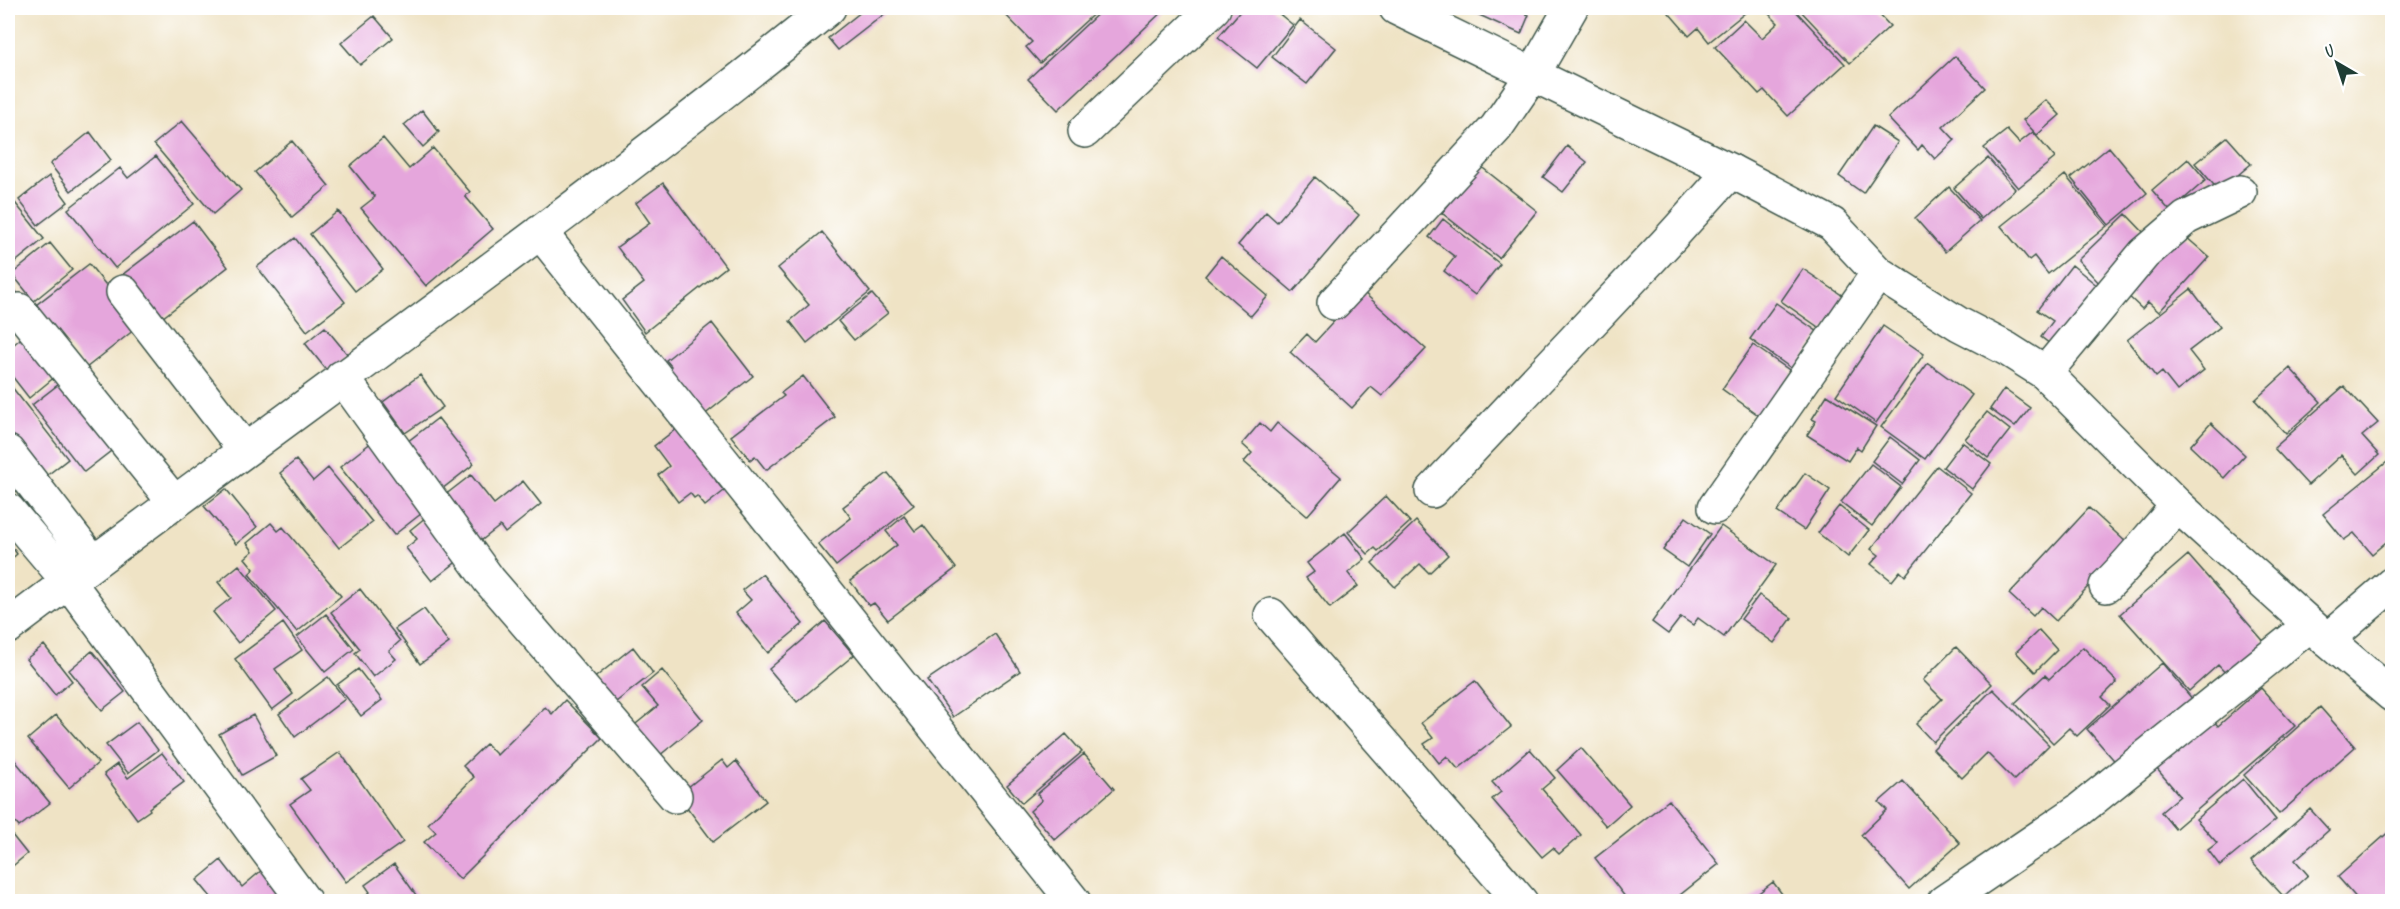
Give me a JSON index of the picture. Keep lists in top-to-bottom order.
{
  "north": "top left"
}
